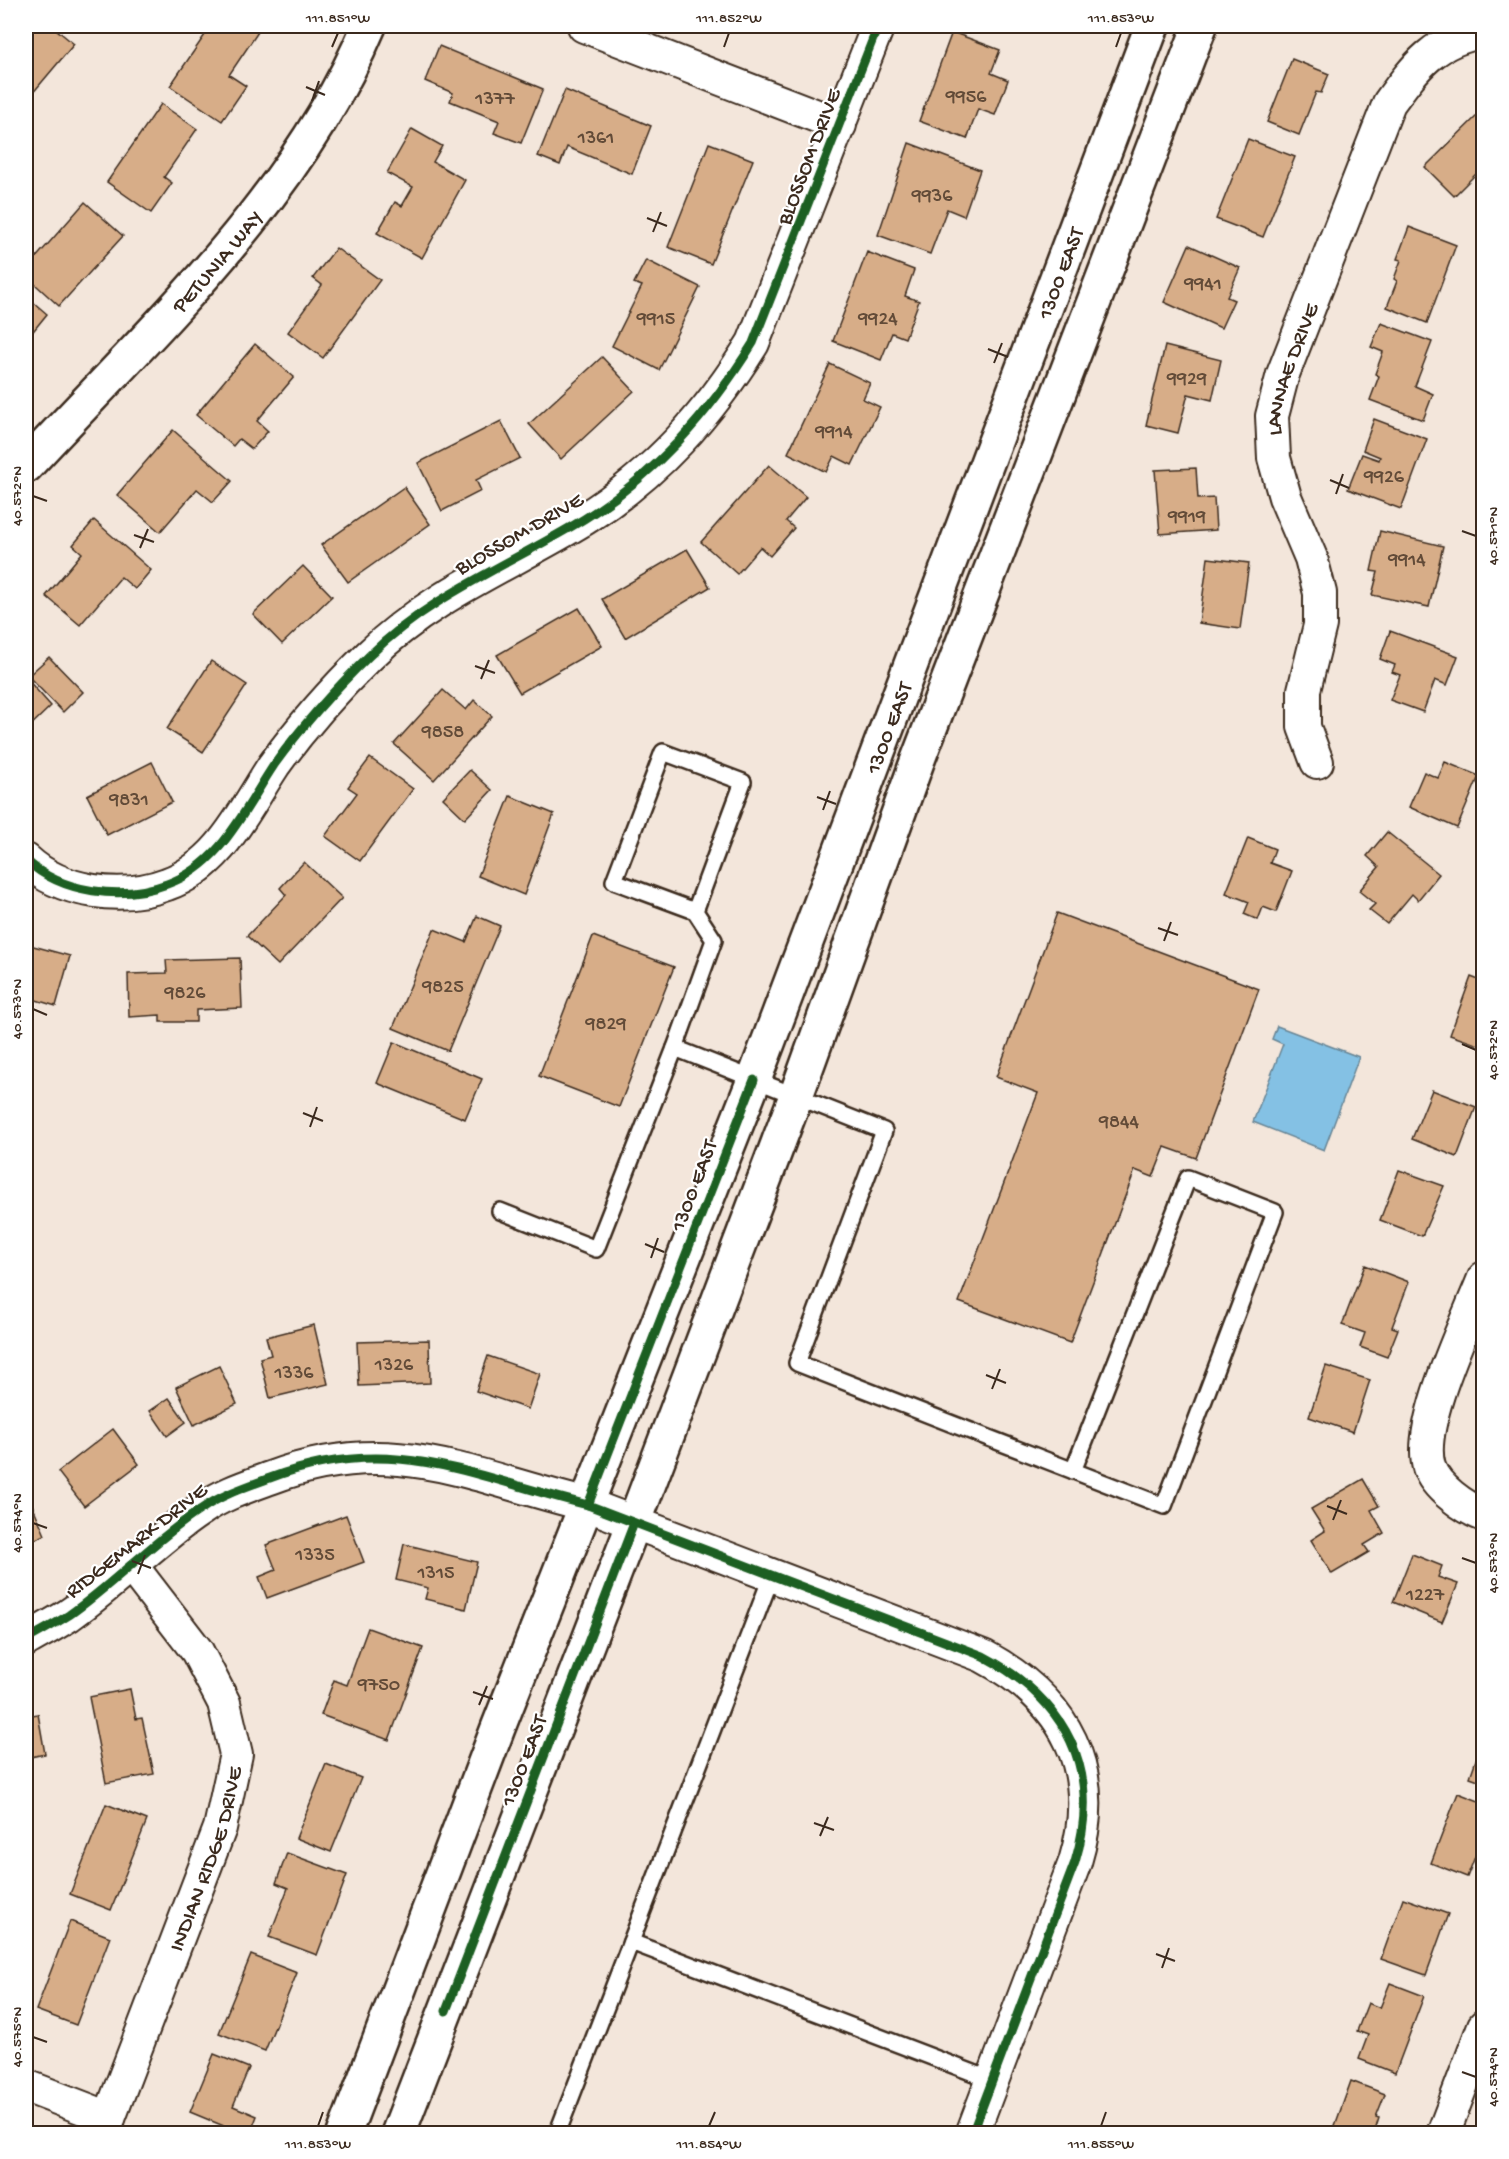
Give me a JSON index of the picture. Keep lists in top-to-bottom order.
{
  "streets": {
    "main road": ["PETUNIA WAY", "1300 EAST"],
    "street": [
      "BLOSSOM DRIVE",
      "LANNAE DRIVE",
      "RIDGEMARK DRIVE",
      "INDIAN RIDGE DRIVE"
    ]
  },
  "crossings": [
    ["1300 EAST", "RIDGEMARK DRIVE"],
    ["RIDGEMARK DRIVE", "INDIAN RIDGE DRIVE"]
  ],
  "house_numbers": [
    "9956",
    "1377",
    "1361",
    "9936",
    "9941",
    "9915",
    "9924",
    "9929",
    "9914",
    "9926",
    "9919",
    "9914",
    "9858",
    "9831",
    "9825",
    "9826",
    "9829",
    "9844",
    "1326",
    "1336",
    "1335",
    "1315",
    "1227",
    "9750"
  ],
  "coordinates": [
    "111.851°W",
    "111.852°W",
    "111.853°W",
    "40.572°N",
    "40.571°N",
    "40.573°N",
    "40.574°N",
    "40.575°N",
    "111.854°W",
    "111.855°W"
  ]
}
